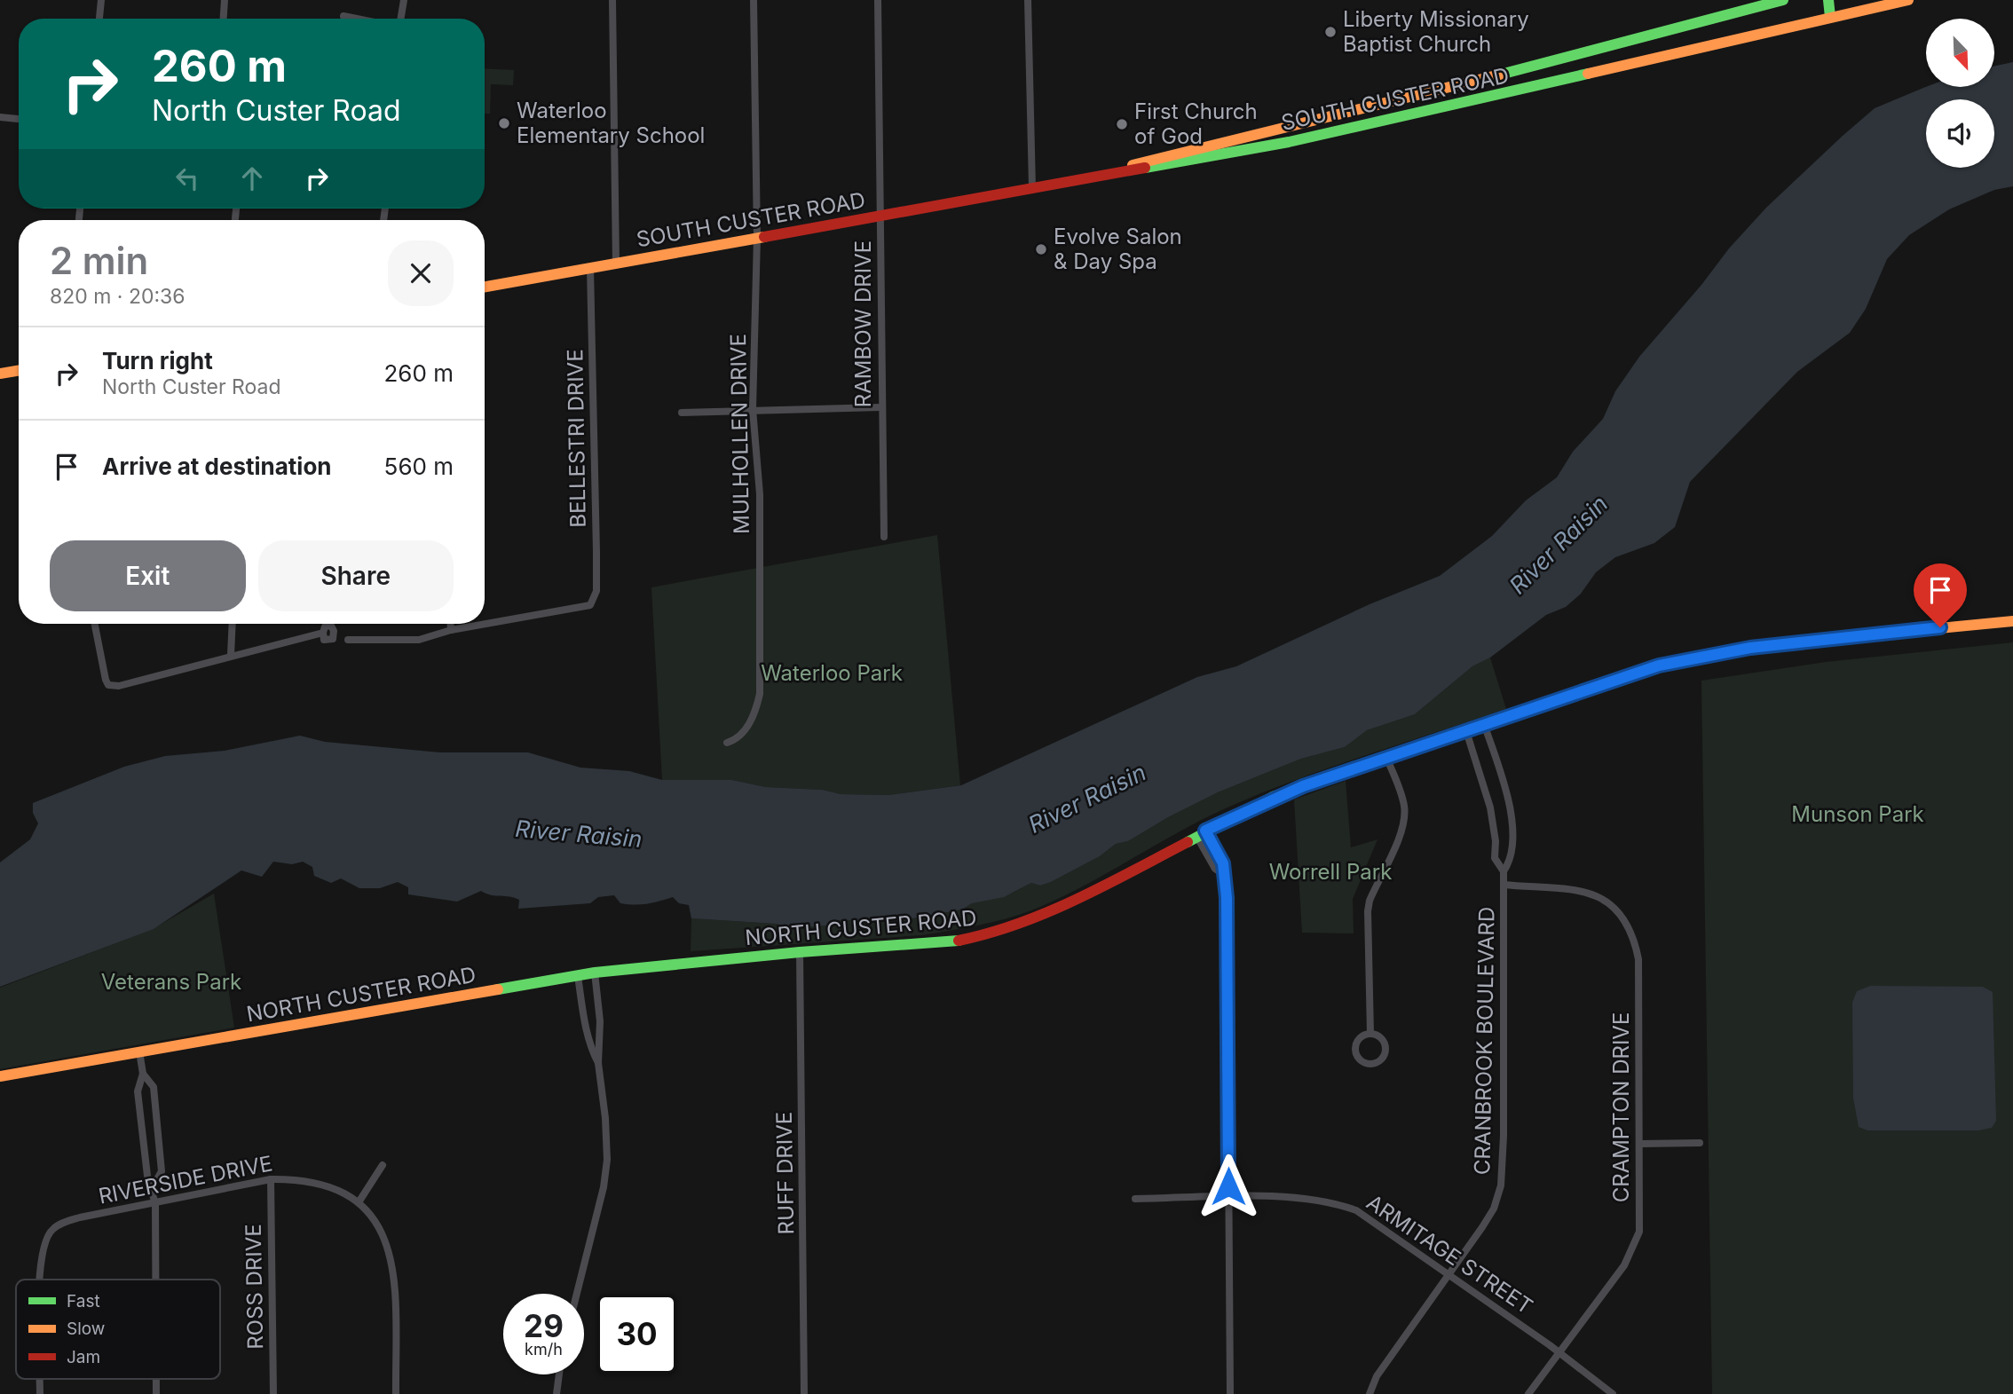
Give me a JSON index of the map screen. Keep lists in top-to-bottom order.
{
  "streets": {
    "main road": ["SOUTH CUSTER ROAD", "NORTH CUSTER ROAD"],
    "street": [
      "RAMBOW DRIVE",
      "MULHOLLEN DRIVE",
      "BELLESTRI DRIVE",
      "CRANBROOK BOULEVARD",
      "CRAMPTON DRIVE",
      "RUFF DRIVE",
      "RIVERSIDE DRIVE",
      "ARMITAGE STREET",
      "ROSS DRIVE"
    ]
  },
  "crossings": [
    ["SOUTH CUSTER ROAD", "RAMBOW DRIVE"],
    ["SOUTH CUSTER ROAD", "MULHOLLEN DRIVE"],
    ["SOUTH CUSTER ROAD", "BELLESTRI DRIVE"],
    ["NORTH CUSTER ROAD", "CRANBROOK BOULEVARD"],
    ["NORTH CUSTER ROAD", "RUFF DRIVE"],
    ["CRANBROOK BOULEVARD", "CRAMPTON DRIVE"],
    ["CRANBROOK BOULEVARD", "ARMITAGE STREET"],
    ["CRAMPTON DRIVE", "ARMITAGE STREET"],
    ["RIVERSIDE DRIVE", "ROSS DRIVE"]
  ],
  "water": ["River Raisin"],
  "parks": [
    "Waterloo Park",
    "Munson Park",
    "Worrell Park",
    "Veterans Park"
  ],
  "places": [
    "Liberty Missionary Baptist Church",
    "Waterloo Elementary School",
    "First Church of God",
    "Evolve Salon & Day Spa"
  ],
  "legend": ["Fast", "Slow", "Jam"],
  "north": "bottom right",
  "page": {
    "turn": ["260 m", "North Custer Road"],
    "heading": ["2 min", "820 m · 20:36"],
    "list": [
      {
        "name": "Turn right",
        "note": "North Custer Road",
        "value": "260 m"
      },
      {
        "name": "Arrive at destination",
        "value": "560 m"
      }
    ],
    "buttons": ["Exit", "Share"],
    "speed": "29 km/h",
    "limit": "30"
  }
}
